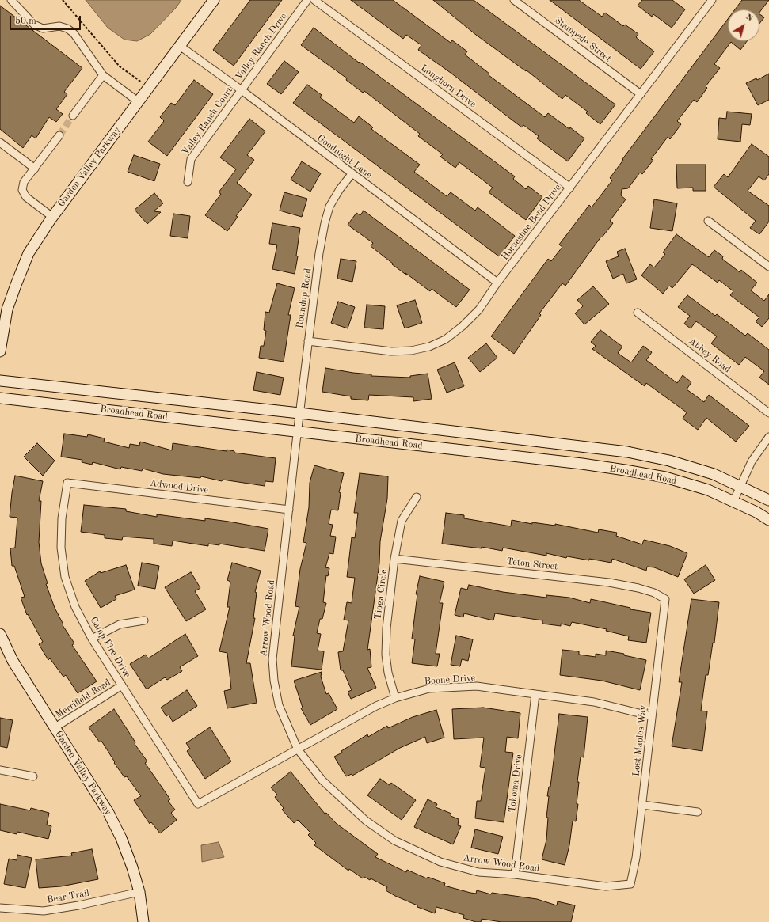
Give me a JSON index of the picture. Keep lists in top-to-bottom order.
{
  "streets": {
    "street": [
      "Stampede Street",
      "Valley Ranch Drive",
      "Longhorn Drive",
      "Valley Ranch Court",
      "Goodnight Lane",
      "Garden Valley Parkway",
      "Horseshoe Bend Drive",
      "Roundup Road",
      "Abbey Road",
      "Broadhead Road",
      "Adwood Drive",
      "Teton Street",
      "Tioga Circle",
      "Arrow Wood Road",
      "Camp Fire Drive",
      "Boone Drive",
      "Merrifield Road",
      "Lost Maples Way",
      "Tokoma Drive",
      "Bear Trail"
    ]
  },
  "crossings": [
    ["Stampede Street", "Horseshoe Bend Drive"],
    ["Valley Ranch Drive", "Valley Ranch Court"],
    ["Valley Ranch Drive", "Goodnight Lane"],
    ["Longhorn Drive", "Horseshoe Bend Drive"],
    ["Valley Ranch Court", "Goodnight Lane"],
    ["Goodnight Lane", "Garden Valley Parkway"],
    ["Goodnight Lane", "Horseshoe Bend Drive"],
    ["Goodnight Lane", "Roundup Road"],
    ["Garden Valley Parkway", "Merrifield Road"],
    ["Garden Valley Parkway", "Bear Trail"],
    ["Horseshoe Bend Drive", "Roundup Road"],
    ["Roundup Road", "Broadhead Road"],
    ["Roundup Road", "Arrow Wood Road"],
    ["Broadhead Road", "Arrow Wood Road"],
    ["Adwood Drive", "Arrow Wood Road"],
    ["Adwood Drive", "Camp Fire Drive"],
    ["Teton Street", "Tioga Circle"],
    ["Teton Street", "Lost Maples Way"],
    ["Tioga Circle", "Boone Drive"],
    ["Arrow Wood Road", "Boone Drive"],
    ["Arrow Wood Road", "Lost Maples Way"],
    ["Arrow Wood Road", "Tokoma Drive"],
    ["Camp Fire Drive", "Boone Drive"],
    ["Camp Fire Drive", "Merrifield Road"],
    ["Boone Drive", "Lost Maples Way"],
    ["Boone Drive", "Tokoma Drive"]
  ],
  "scale_bar": "50 m",
  "north": "top right"
}
